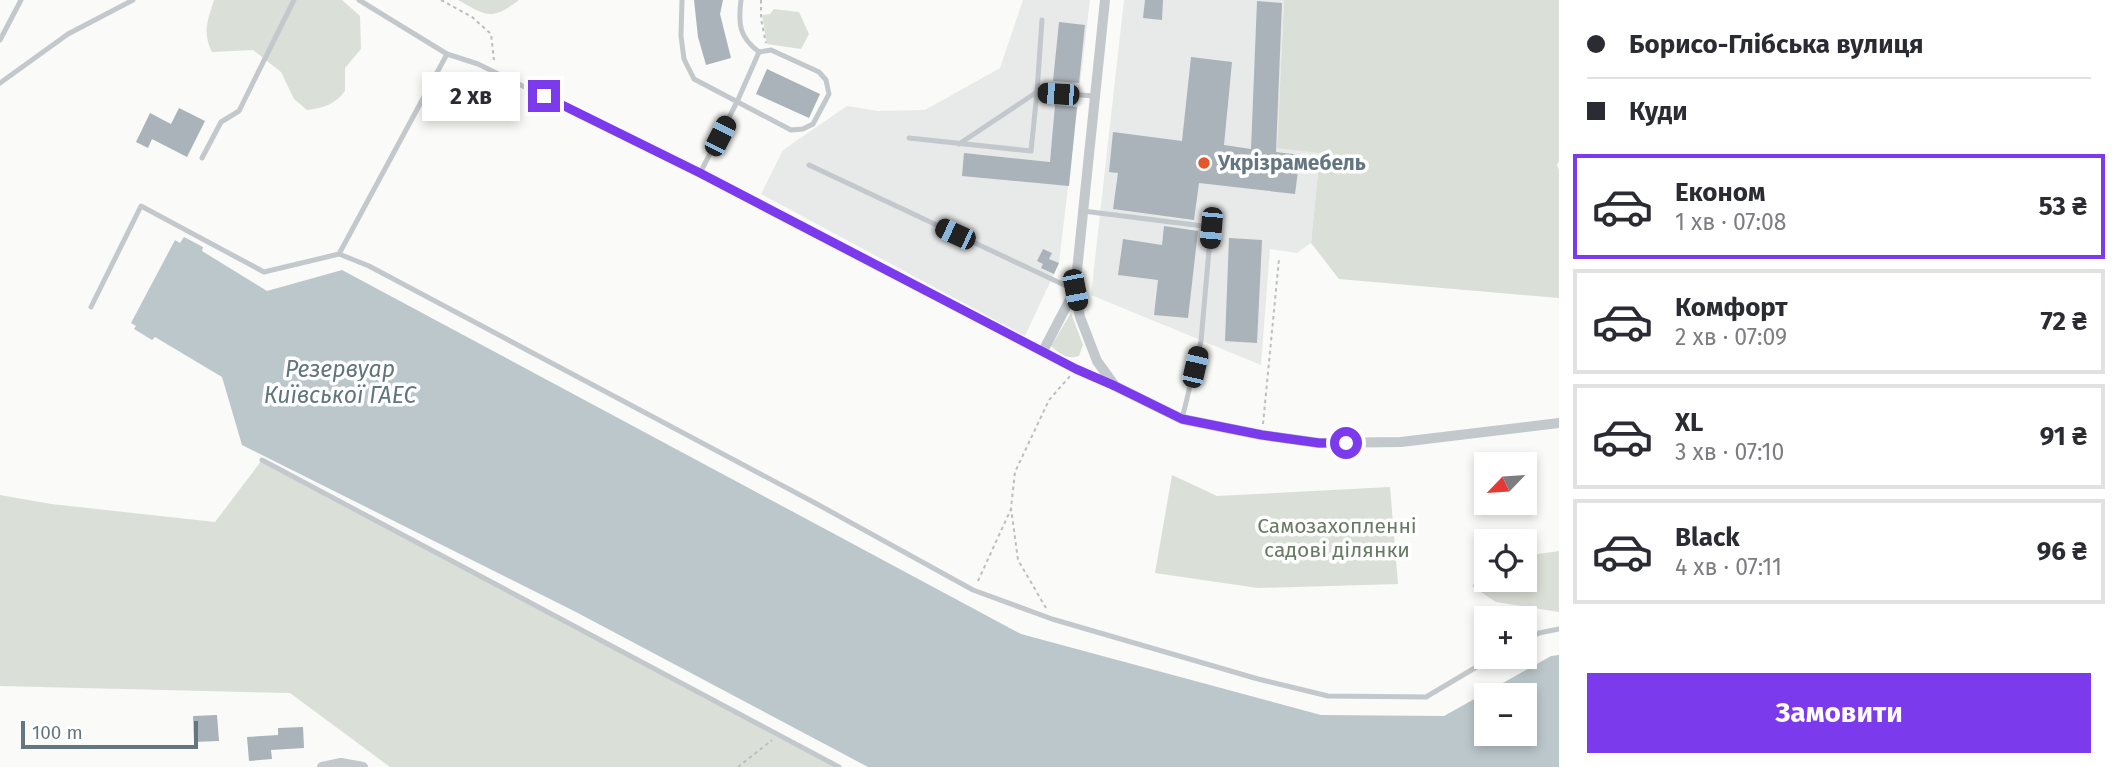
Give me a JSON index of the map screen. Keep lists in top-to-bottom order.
{
  "water": ["Резервуар Київської ГАЕС"],
  "parks": ["Самозахопленні садові ділянки"],
  "places": ["Укрізрамебель"],
  "scale_bar": "100 m",
  "north": "bottom left",
  "page": {
    "banner": ["Борисо-Глібська вулиця", "Куди"],
    "bubble": "2 хв",
    "list": [
      {
        "name": "Економ",
        "note": "1 хв · 07:08",
        "value": "53 ₴"
      },
      {
        "name": "Комфорт",
        "note": "2 хв · 07:09",
        "value": "72 ₴"
      },
      {
        "name": "XL",
        "note": "3 хв · 07:10",
        "value": "91 ₴"
      },
      {
        "name": "Black",
        "note": "4 хв · 07:11",
        "value": "96 ₴"
      }
    ],
    "map_buttons": ["+", "−"],
    "buttons": "Замовити",
    "scale": "100 m"
  }
}
